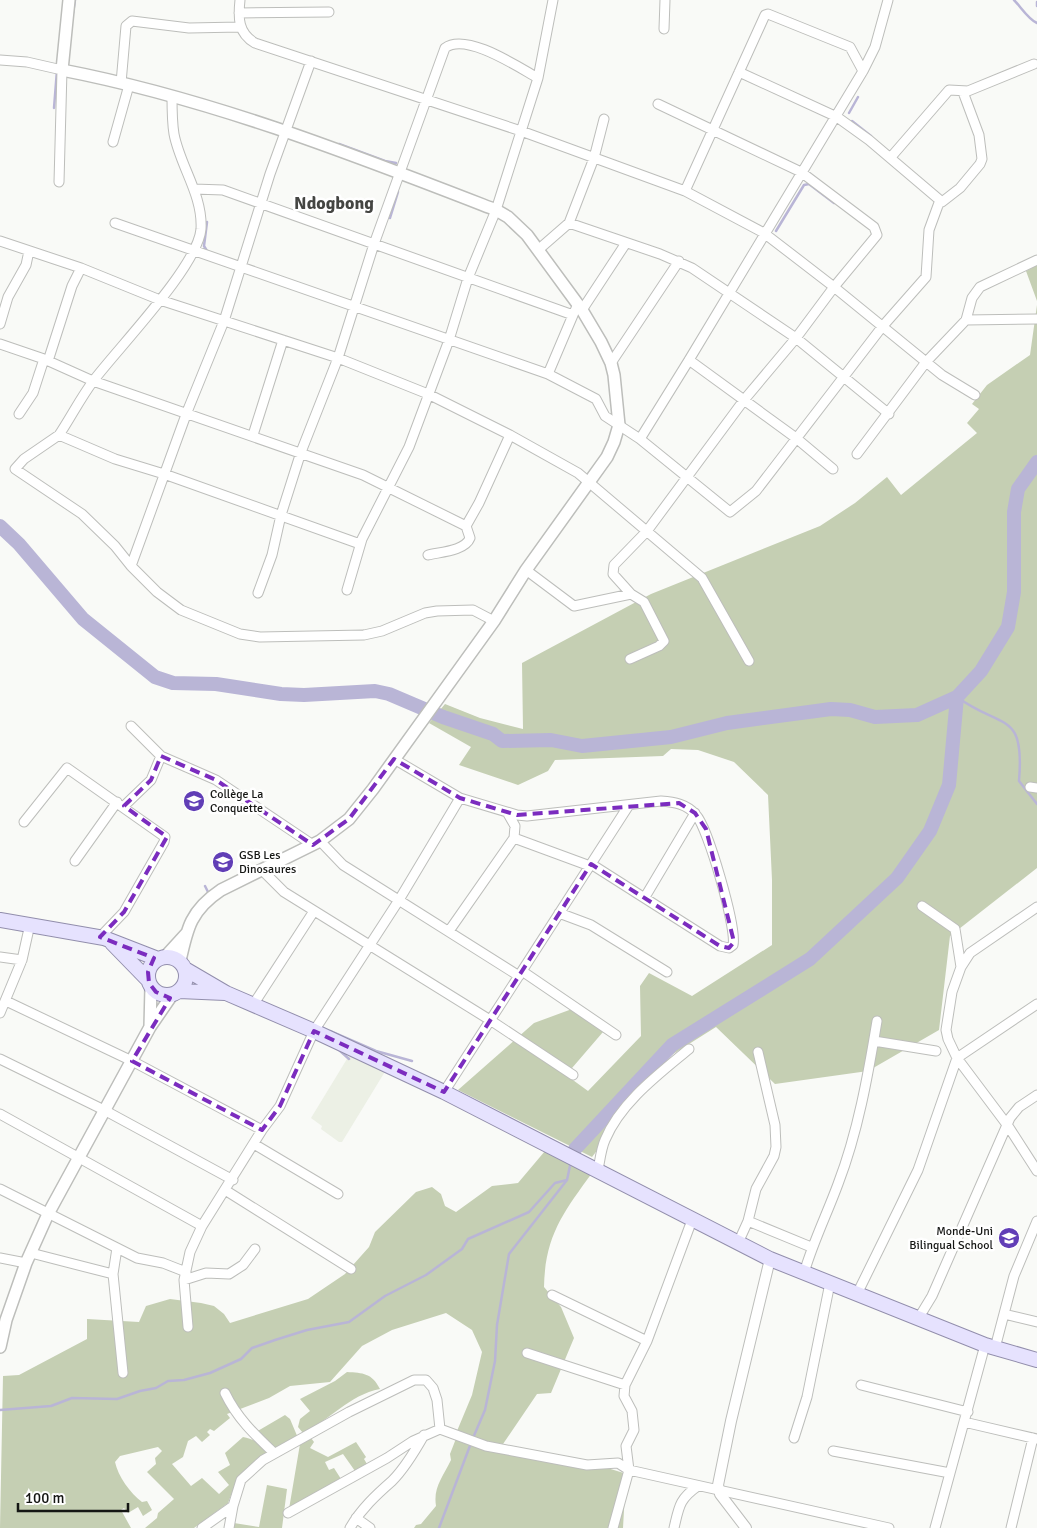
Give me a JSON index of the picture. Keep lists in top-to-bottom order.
{
  "districts": ["Ndogbong"],
  "places": {
    "school or university": ["Collège La Conquette", "GSB Les Dinosaures", "Monde-Uni Bilingual School"]
  },
  "scale_bar": "100 m"
}
